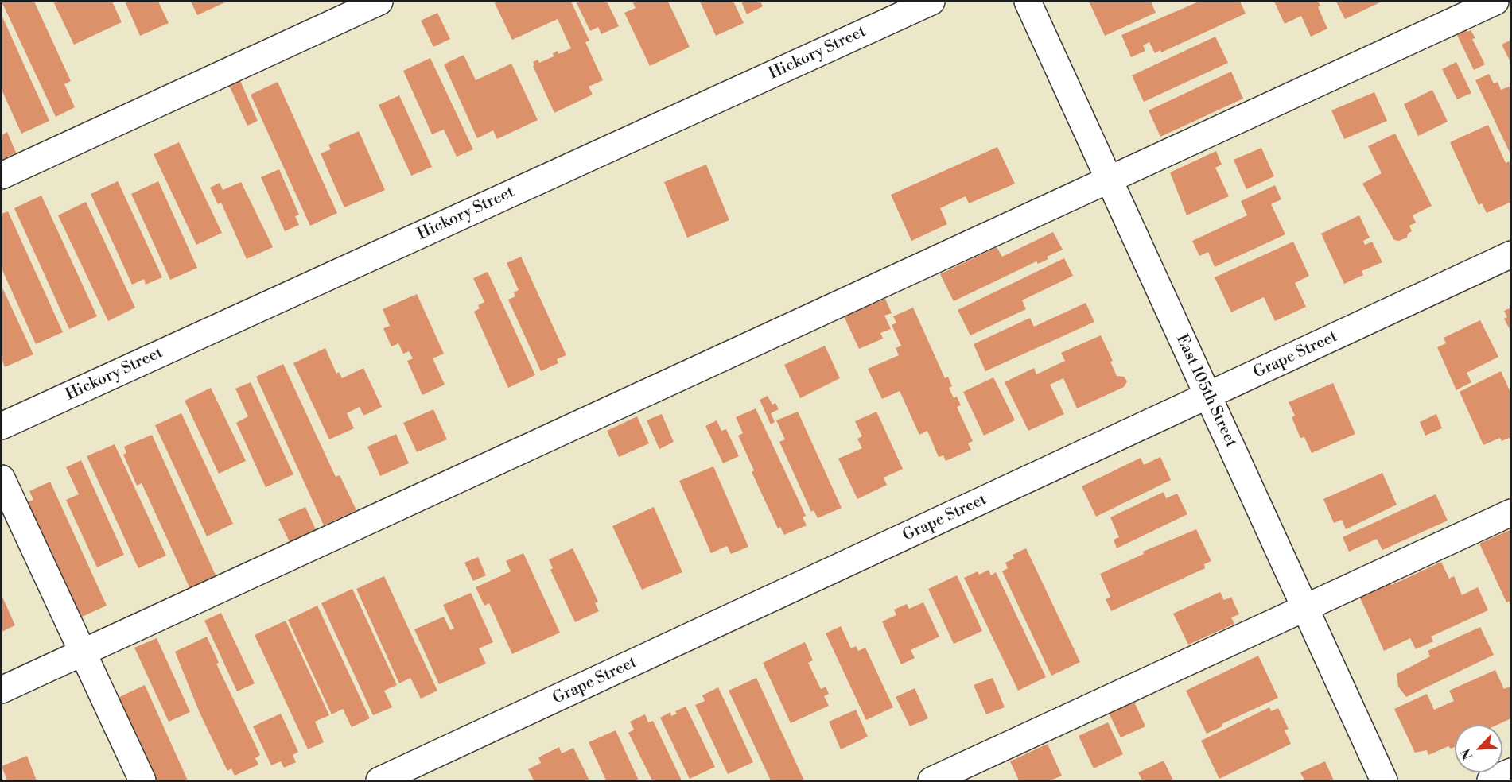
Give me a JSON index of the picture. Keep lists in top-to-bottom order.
{
  "streets": {
    "street": ["Hickory Street", "Grape Street", "East 105th Street"]
  },
  "crossings": [
    ["Grape Street", "East 105th Street"]
  ],
  "north": "bottom left"
}
